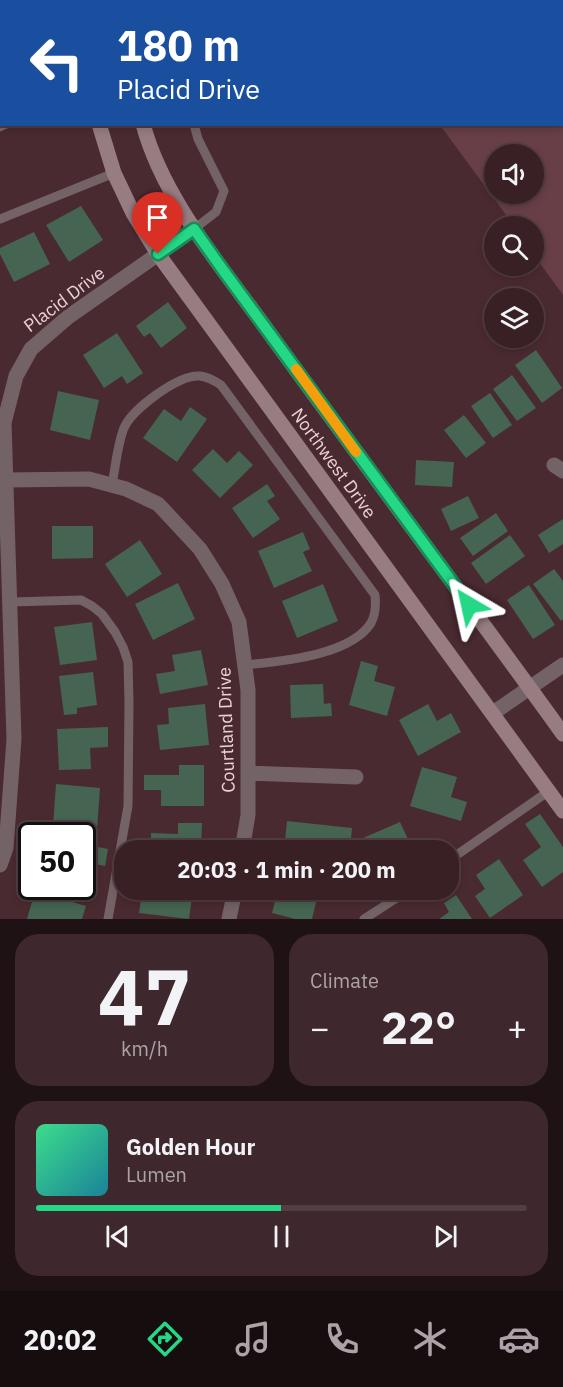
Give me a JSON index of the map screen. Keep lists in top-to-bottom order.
{
  "streets": {
    "main road": ["Northwest Drive"],
    "street": ["Placid Drive", "Courtland Drive"]
  },
  "crossings": [
    ["Placid Drive", "Northwest Drive"],
    ["Placid Drive", "Courtland Drive"]
  ],
  "page": {
    "turn": ["180 m", "Placid Drive"],
    "limit": "50",
    "trip": "20:03 · 1 min · 200 m",
    "tile": [
      ["47", "km/h"],
      "Climate"
    ],
    "heat": ["−", "22°", "+"],
    "song": ["Golden Hour", "Lumen"],
    "tabs": "20:02"
  }
}
